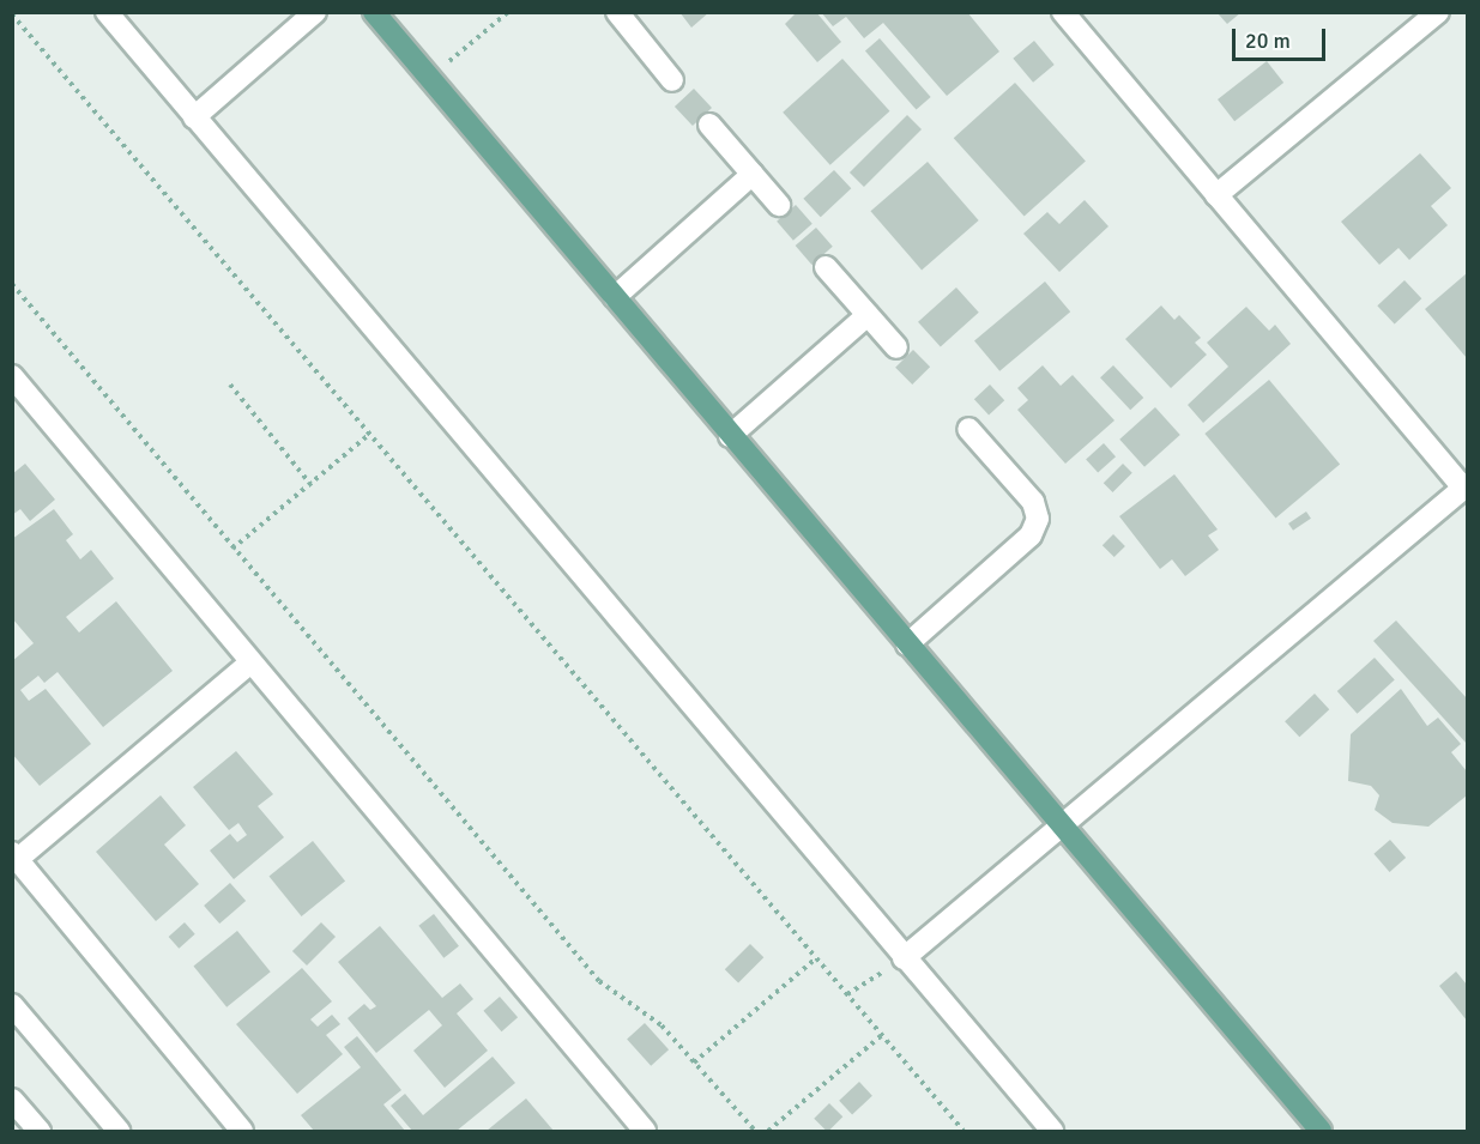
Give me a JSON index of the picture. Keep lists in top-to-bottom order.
{
  "scale_bar": "20 m"
}
